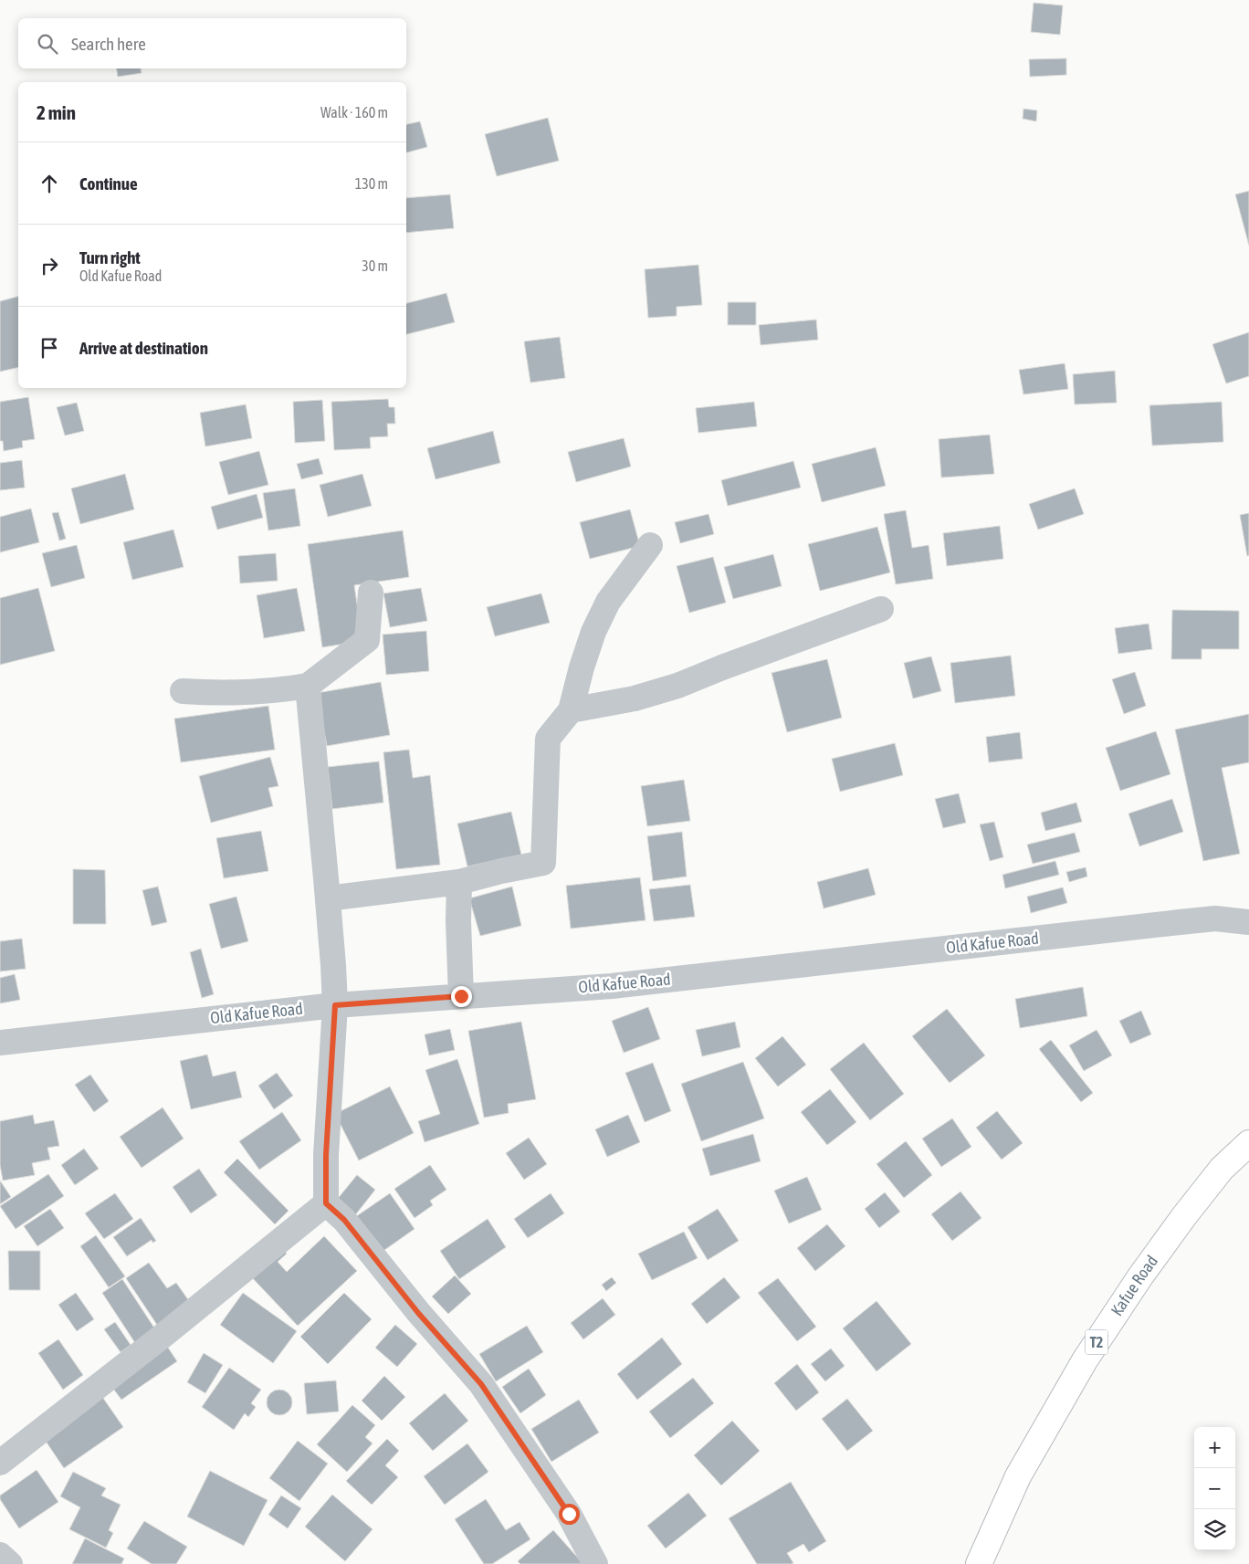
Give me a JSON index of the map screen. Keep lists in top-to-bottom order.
{
  "streets": {
    "highway": ["Kafue Road", "T2"],
    "street": ["Old Kafue Road"]
  },
  "page": {
    "search": "Search here",
    "heading": ["2 min", "Walk · 160 m"],
    "list": [
      ["Continue", "130 m"],
      ["Turn right", "Old Kafue Road", "30 m"],
      "Arrive at destination"
    ],
    "map_buttons": ["+", "−"]
  }
}
